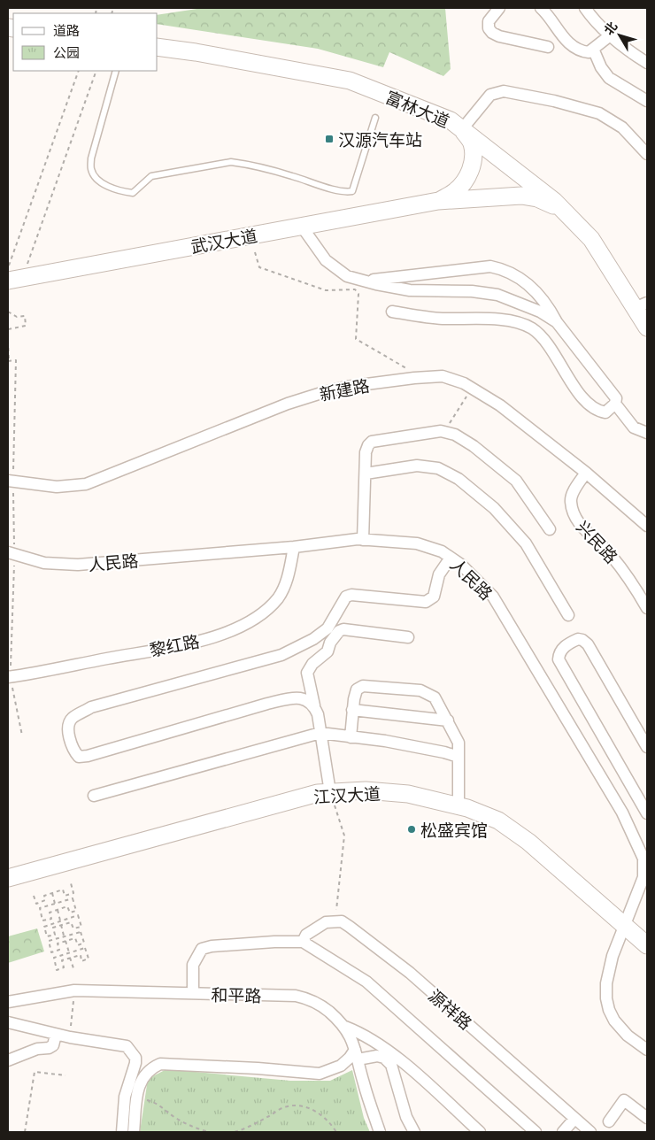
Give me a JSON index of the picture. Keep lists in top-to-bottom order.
{
  "streets": {
    "main road": ["富林大道", "武汉大道", "江汉大道"],
    "street": [
      "新建路",
      "兴民路",
      "人民路",
      "黎红路",
      "和平路",
      "源祥路"
    ]
  },
  "crossings": [
    ["新建路", "兴民路"],
    ["人民路", "黎红路"],
    ["人民路", "江汉大道"]
  ],
  "places": {
    "transit": ["汉源汽车站"],
    "other": ["松盛宾馆"]
  },
  "legend": ["道路", "公园"],
  "north": "top left"
}
